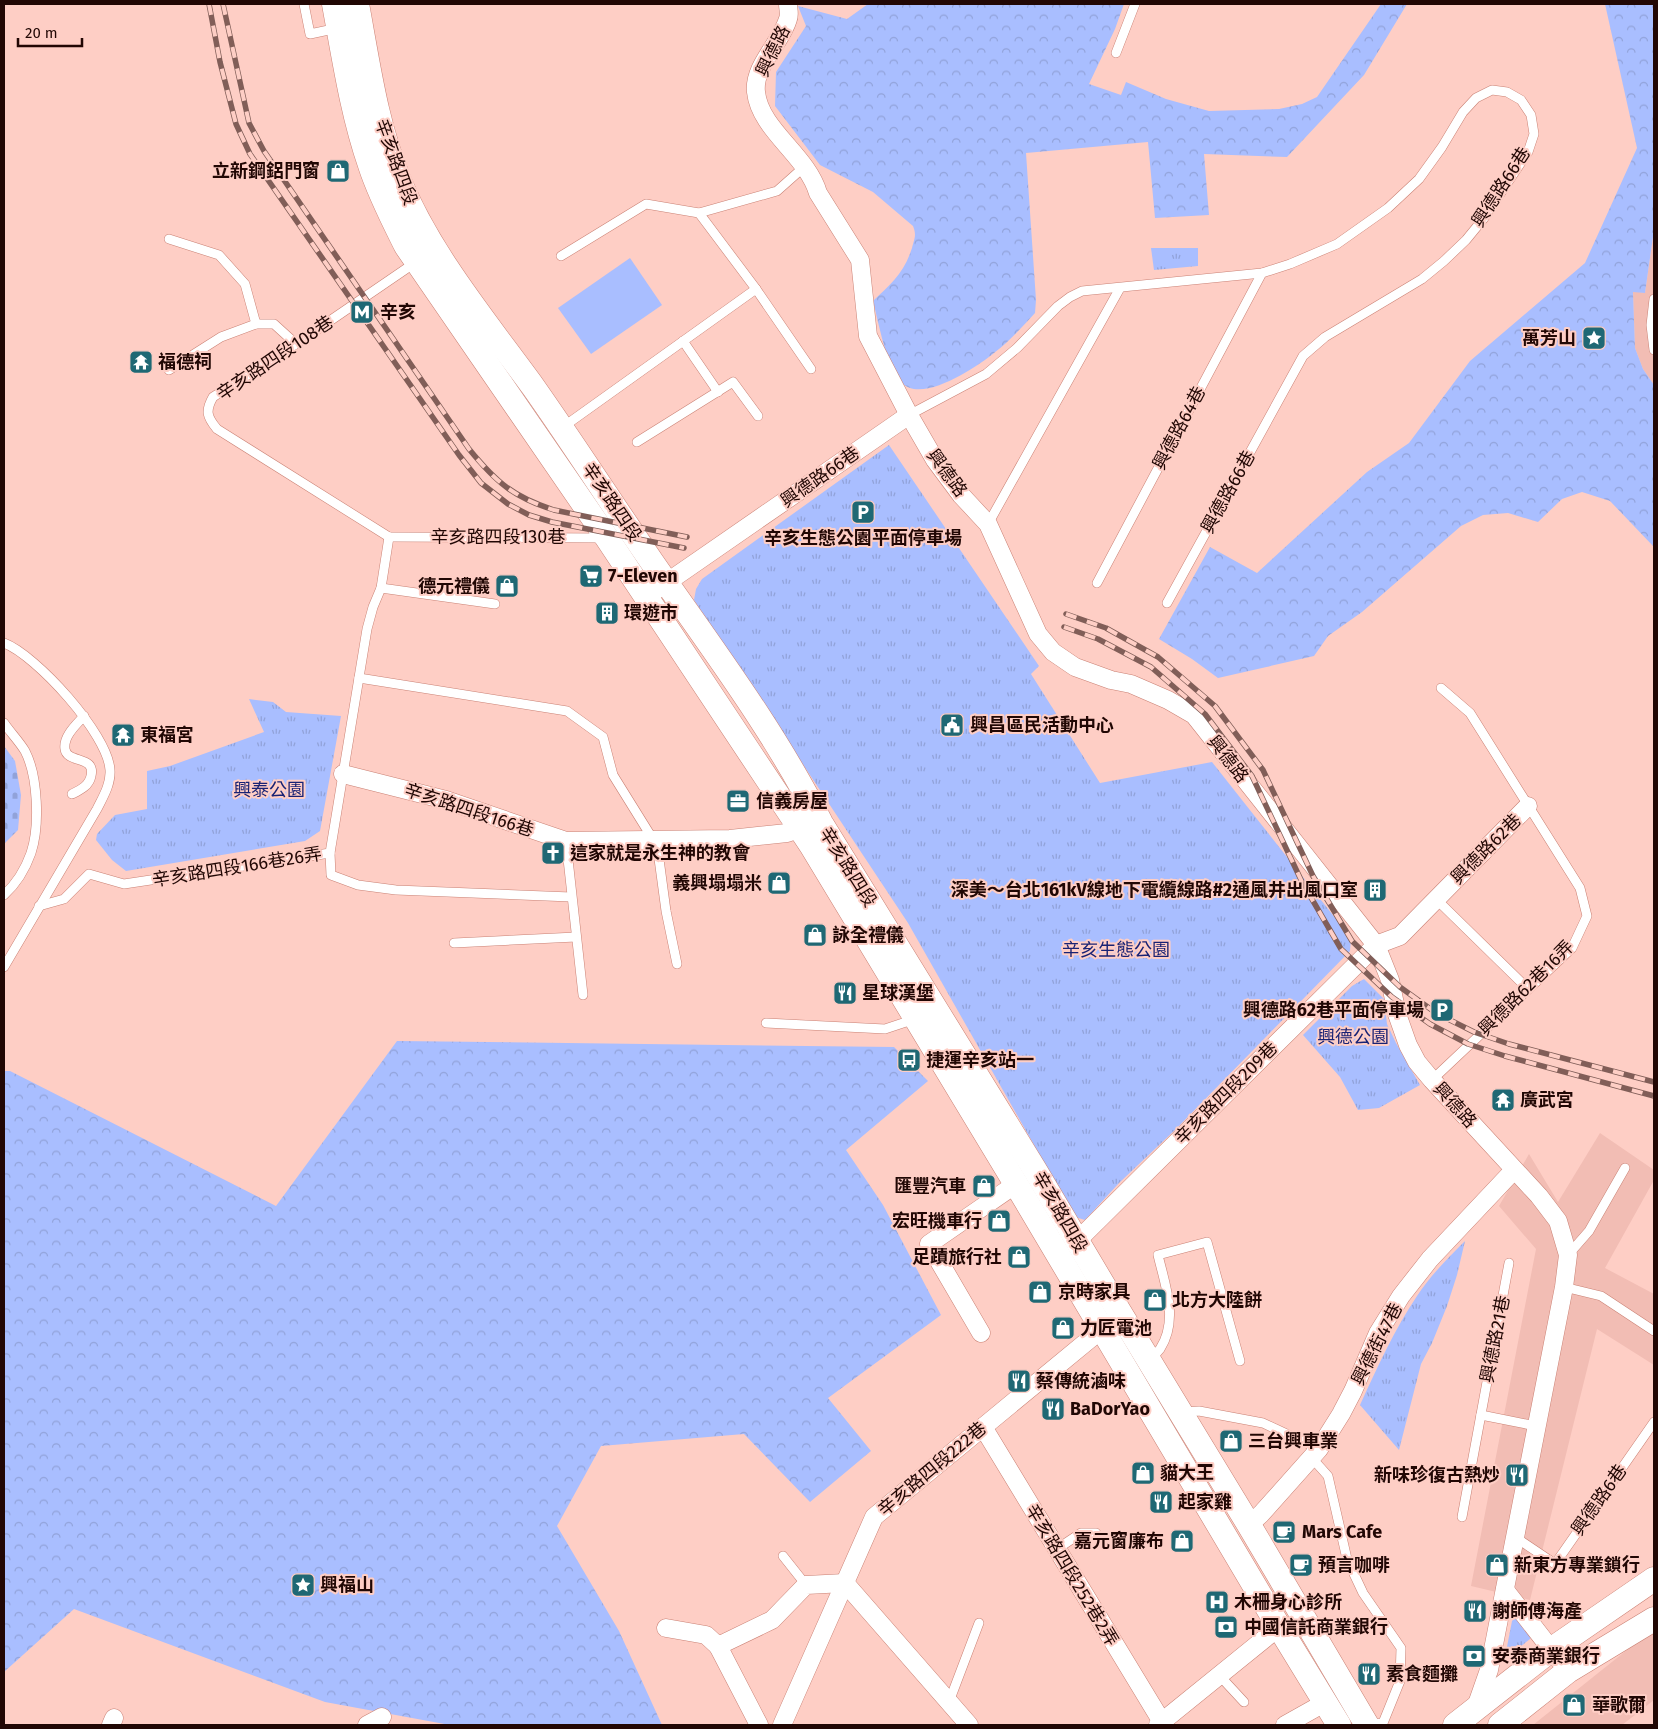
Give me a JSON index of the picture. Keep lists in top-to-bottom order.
{
  "streets": {
    "main road": ["辛亥路四段"],
    "street": [
      "興德路",
      "興德路66巷",
      "辛亥路四段166巷",
      "興德路62巷",
      "辛亥路四段209巷",
      "興德街47巷",
      "辛亥路四段222巷",
      "辛亥路四段252巷2弄"
    ],
    "lane": [
      "辛亥路四段108巷",
      "興德路64巷",
      "辛亥路四段130巷",
      "辛亥路四段166巷26弄",
      "興德路62巷16弄",
      "興德路21巷",
      "興德路6巷"
    ]
  },
  "crossings": [
    ["興德路", "興德路66巷"],
    ["興德路", "興德路62巷"],
    ["興德路", "興德路62巷16弄"],
    ["興德路", "辛亥路四段209巷"],
    ["興德路", "興德街47巷"],
    ["興德路", "興德路6巷"],
    ["辛亥路四段", "興德路66巷"],
    ["辛亥路四段", "辛亥路四段108巷"],
    ["辛亥路四段", "辛亥路四段130巷"],
    ["辛亥路四段", "辛亥路四段166巷"],
    ["辛亥路四段", "辛亥路四段209巷"],
    ["辛亥路四段", "興德街47巷"],
    ["辛亥路四段", "辛亥路四段222巷"],
    ["興德路66巷", "興德路64巷"],
    ["辛亥路四段108巷", "辛亥路四段130巷"],
    ["辛亥路四段108巷", "辛亥路四段166巷26弄"],
    ["辛亥路四段130巷", "辛亥路四段166巷26弄"],
    ["辛亥路四段166巷", "辛亥路四段166巷26弄"],
    ["興德路62巷", "興德路62巷16弄"],
    ["興德路62巷", "辛亥路四段209巷"],
    ["辛亥路四段222巷", "辛亥路四段252巷2弄"]
  ],
  "parks": ["興泰公園", "辛亥生態公園", "興德公園"],
  "places": {
    "shop": [
      "立新鋼鋁門窗",
      "德元禮儀",
      "義興塌塌米",
      "詠全禮儀",
      "匯豐汽車",
      "宏旺機車行",
      "足蹟旅行社",
      "京時家具",
      "北方大陸餅",
      "力匠電池",
      "三台興車業",
      "貓大王",
      "嘉元窗廉布",
      "新東方專業鎖行",
      "華歌爾"
    ],
    "metro station": ["辛亥"],
    "place": ["萬芳山", "興福山"],
    "temple": ["福德祠", "東福宮", "廣武宮"],
    "parking": ["辛亥生態公園平面停車場", "興德路62巷平面停車場"],
    "supermarket": ["7-Eleven"],
    "building": ["環遊市", "深美～台北161kV線地下電纜線路#2通風井出風口室"],
    "public building": ["興昌區民活動中心"],
    "office": ["信義房屋"],
    "church": ["這家就是永生神的教會"],
    "restaurant": [
      "星球漢堡",
      "蔡傳統滷味",
      "BaDorYao",
      "新味珍復古熱炒",
      "起家雞",
      "謝師傅海產",
      "素食麵攤"
    ],
    "bus stop": ["捷運辛亥站一"],
    "cafe": ["Mars Cafe", "預言咖啡"],
    "hospital": ["木柵身心診所"],
    "bank": ["中國信託商業銀行", "安泰商業銀行"]
  },
  "scale_bar": "20 m"
}
